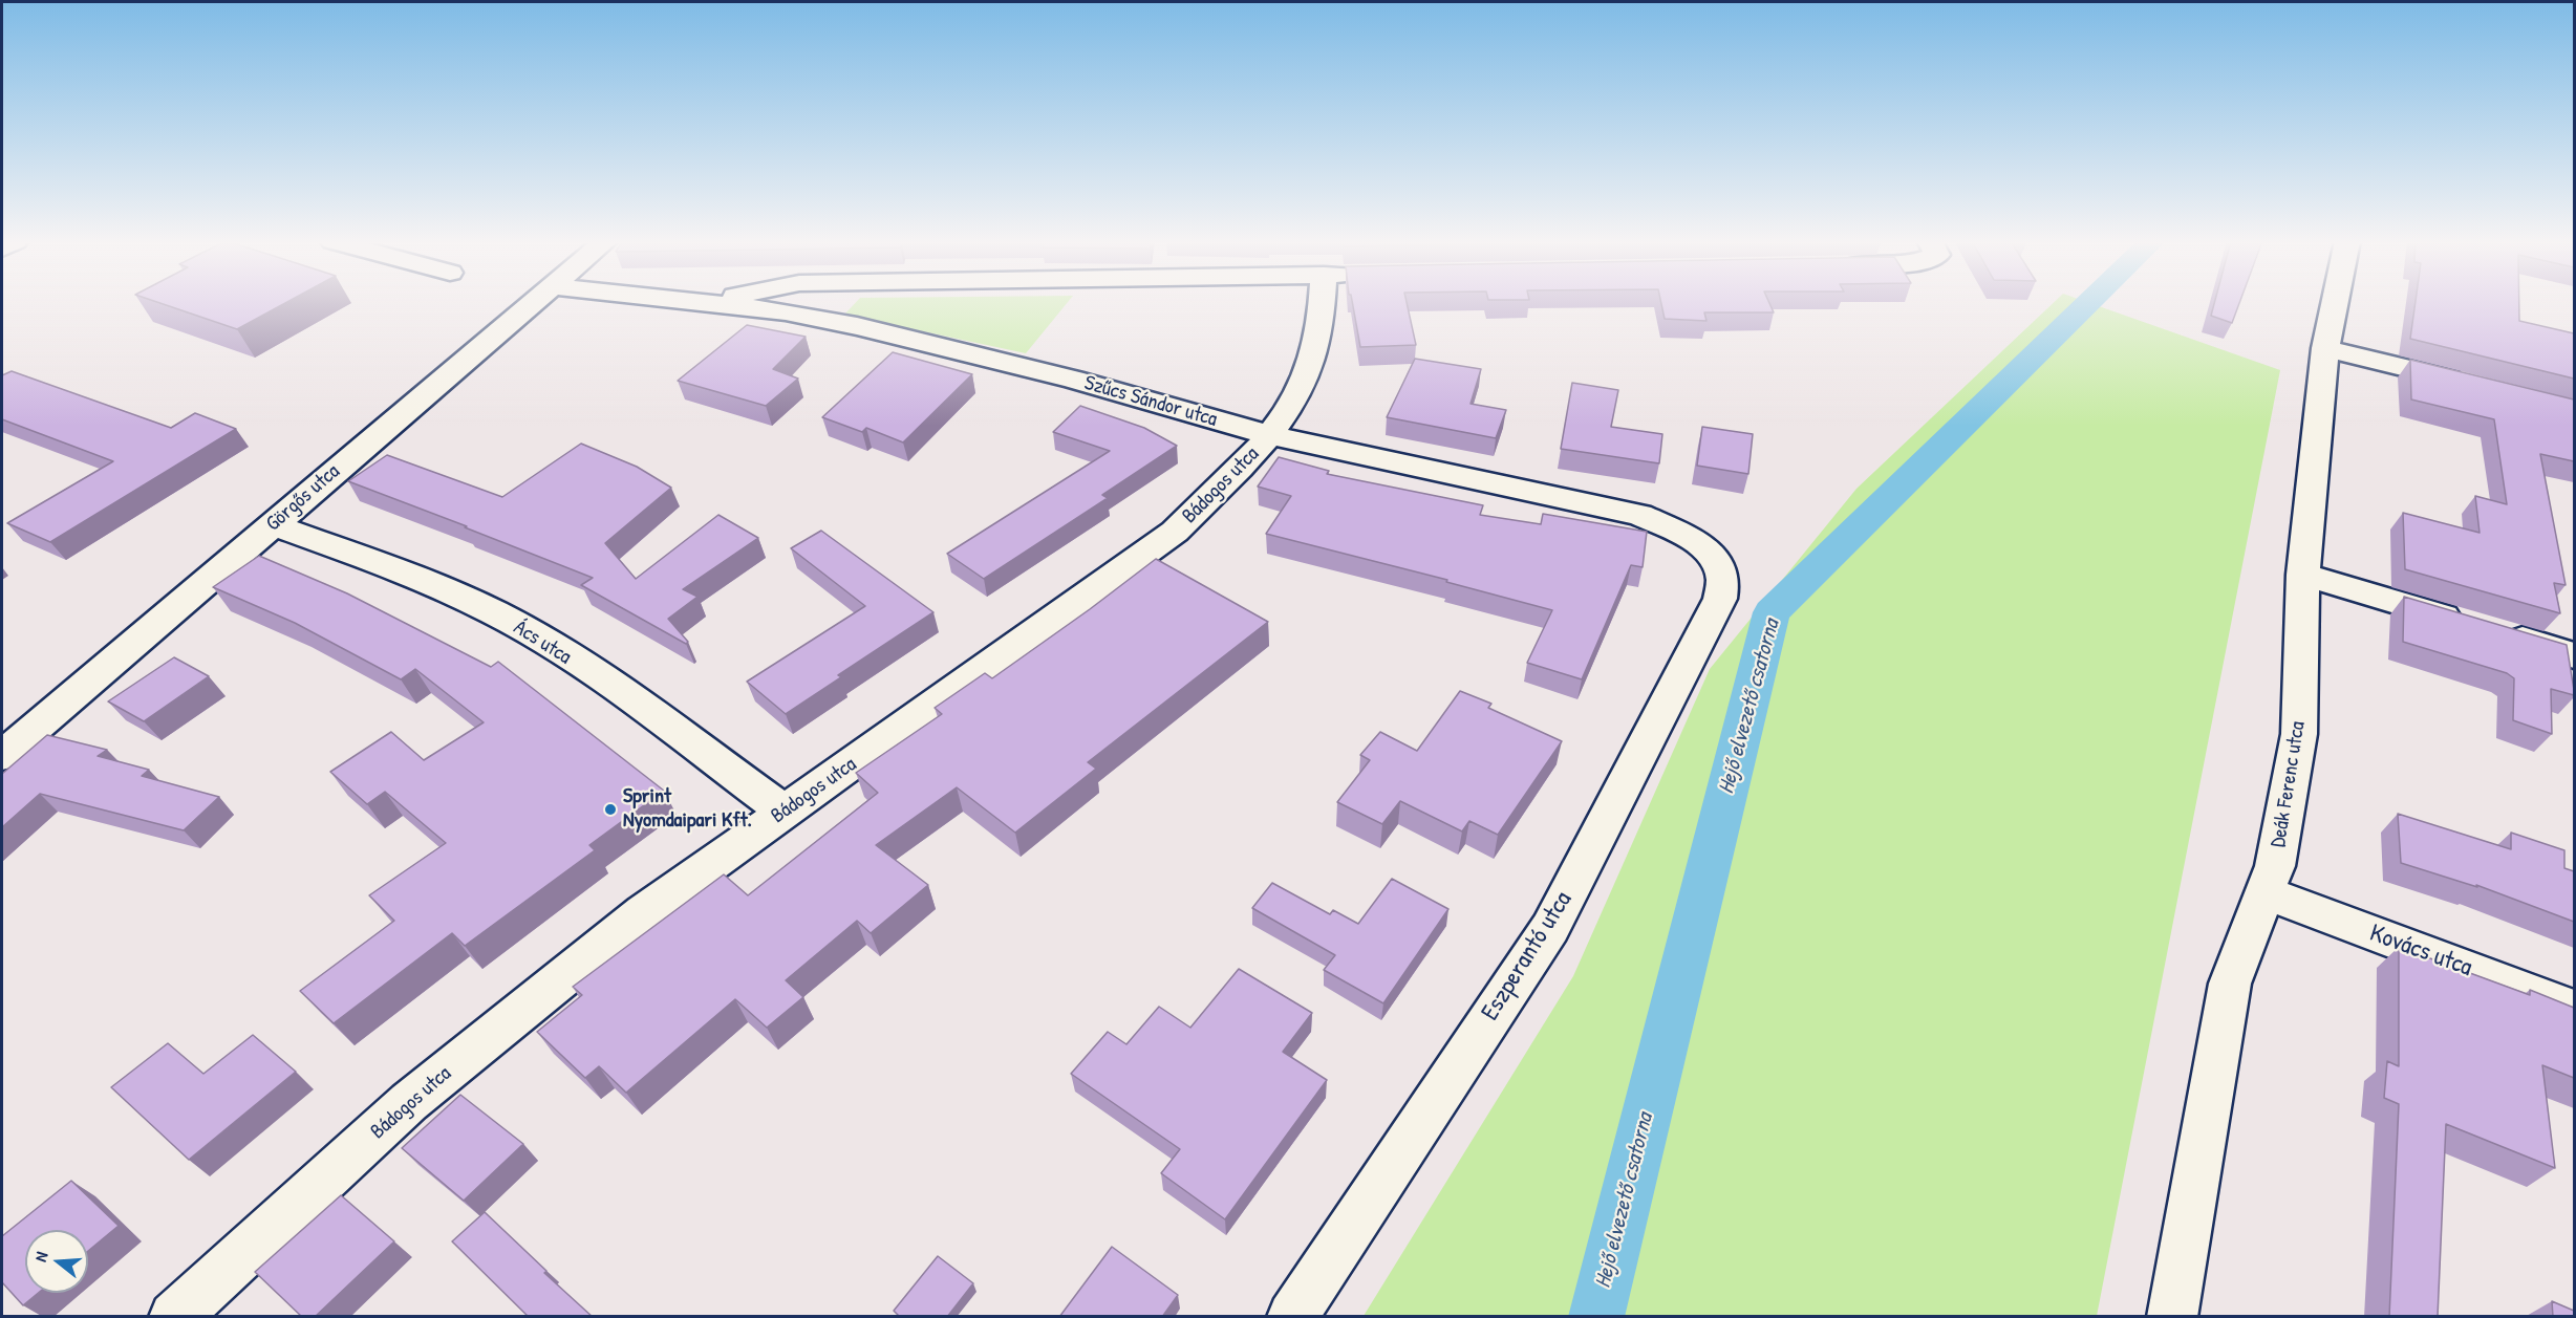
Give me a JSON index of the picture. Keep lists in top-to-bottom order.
{
  "streets": {
    "street": [
      "Szűcs Sándor utca",
      "Bádogos utca",
      "Görgős utca",
      "Ács utca",
      "Deák Ferenc utca",
      "Kovács utca",
      "Eszperantó utca"
    ]
  },
  "crossings": [
    ["Szűcs Sándor utca", "Bádogos utca"],
    ["Szűcs Sándor utca", "Eszperantó utca"],
    ["Bádogos utca", "Ács utca"],
    ["Görgős utca", "Ács utca"],
    ["Deák Ferenc utca", "Kovács utca"]
  ],
  "water": ["Hejő elvezető csatorna"],
  "places": ["Sprint Nyomdaipari Kft."],
  "north": "left"
}
